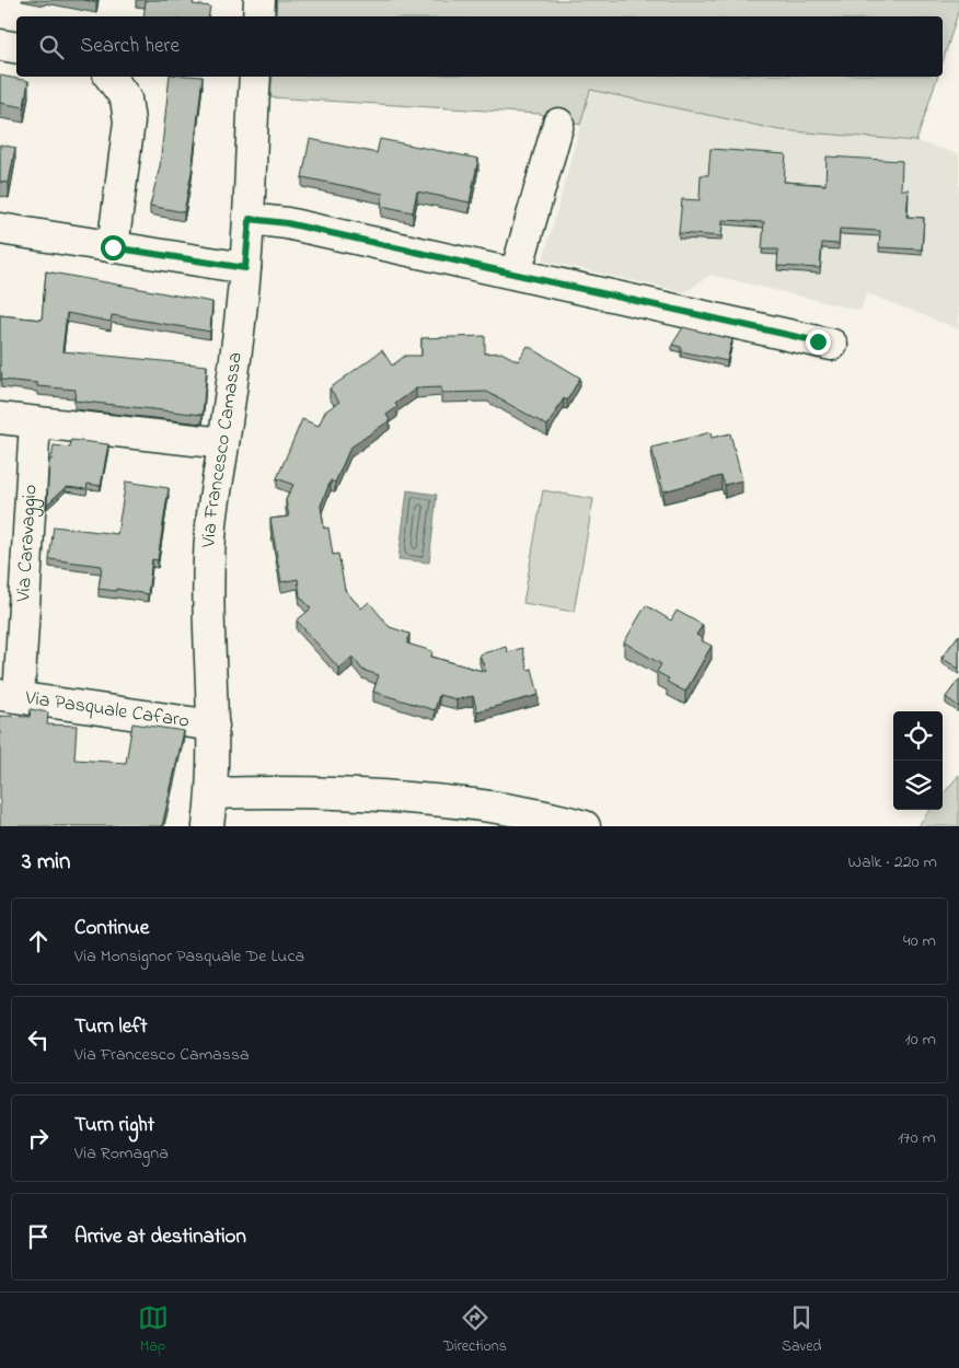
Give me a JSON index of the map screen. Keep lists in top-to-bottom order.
{
  "streets": {
    "street": ["Via Francesco Camassa", "Via Caravaggio", "Via Pasquale Cafaro"]
  },
  "crossings": [
    ["Via Francesco Camassa", "Via Pasquale Cafaro"],
    ["Via Caravaggio", "Via Pasquale Cafaro"]
  ],
  "page": {
    "search": "Search here",
    "heading": ["3 min", "Walk · 220 m"],
    "list": [
      ["Continue", "Via Monsignor Pasquale De Luca", "40 m"],
      ["Turn left", "Via Francesco Camassa", "10 m"],
      ["Turn right", "Via Romagna", "170 m"],
      "Arrive at destination"
    ],
    "nav": ["Map", "Directions", "Saved"]
  }
}
